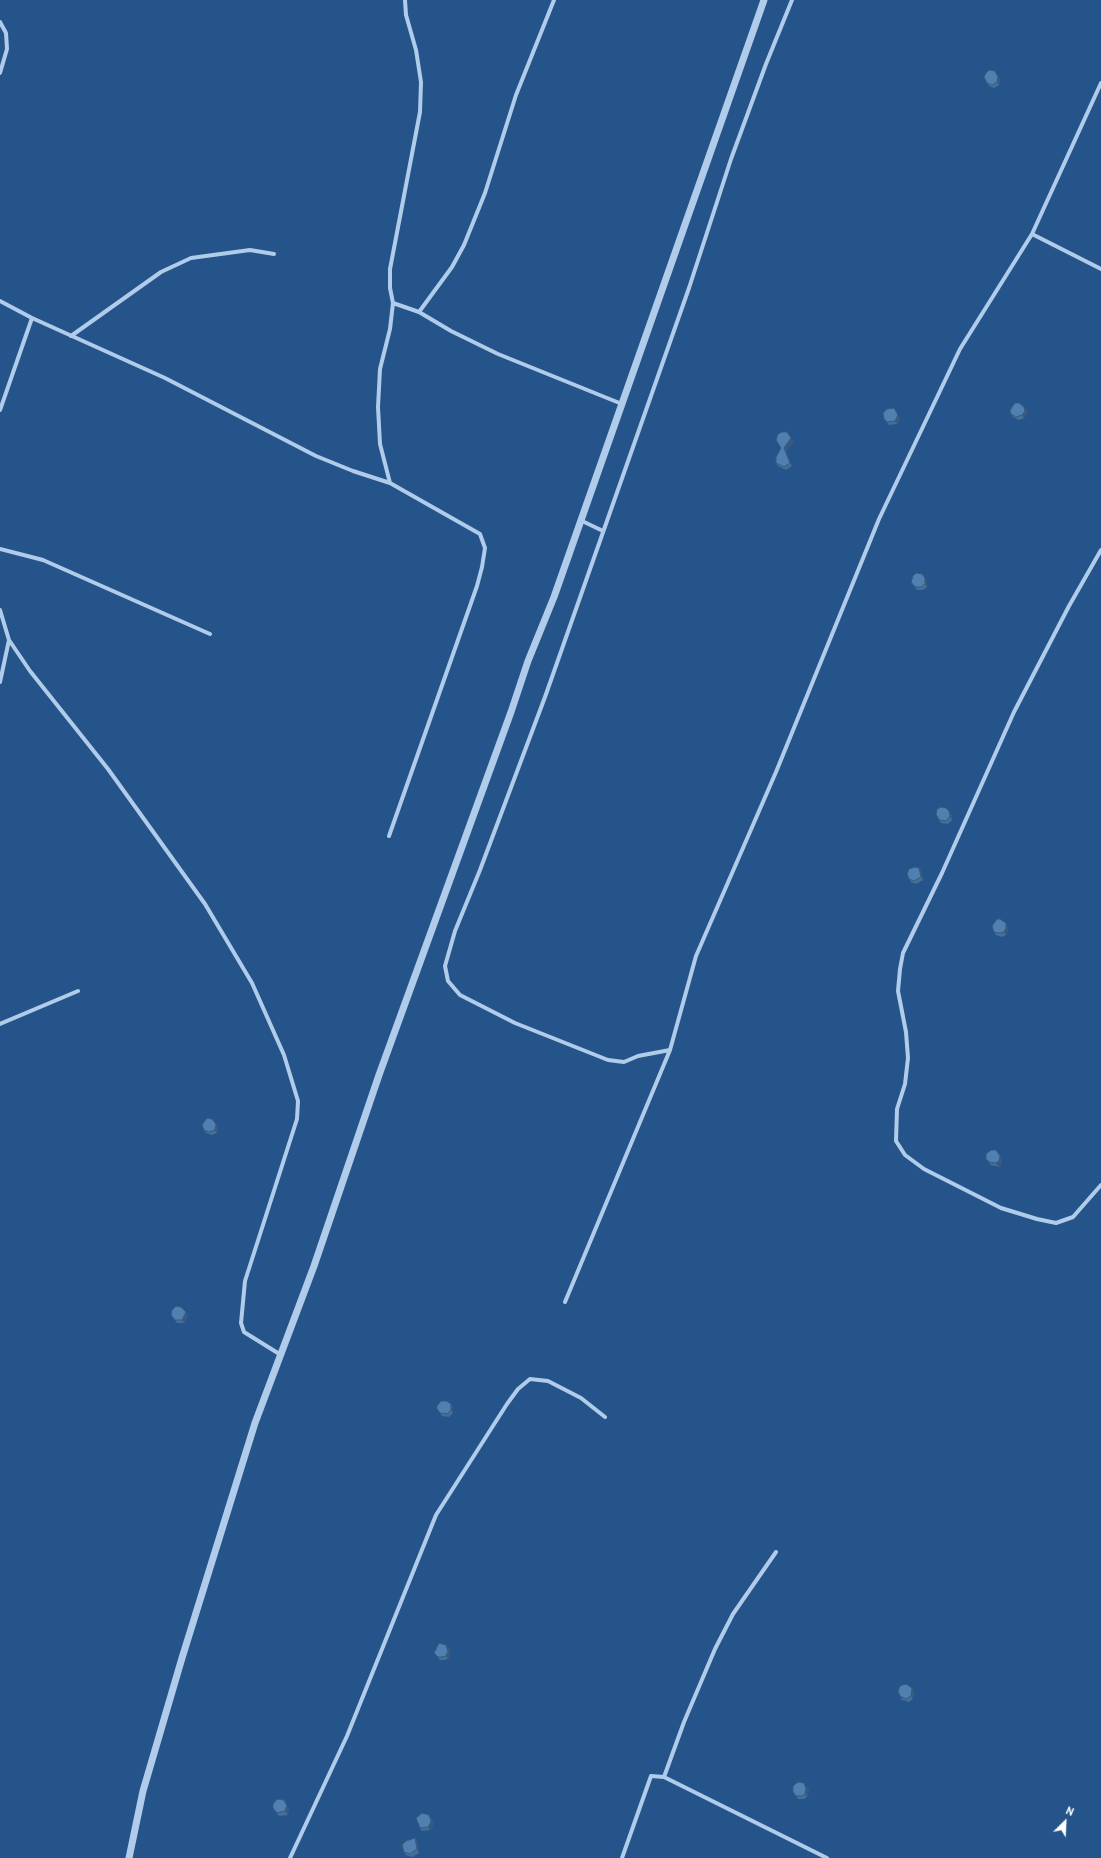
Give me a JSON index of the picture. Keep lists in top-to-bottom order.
{
  "north": "top right"
}
